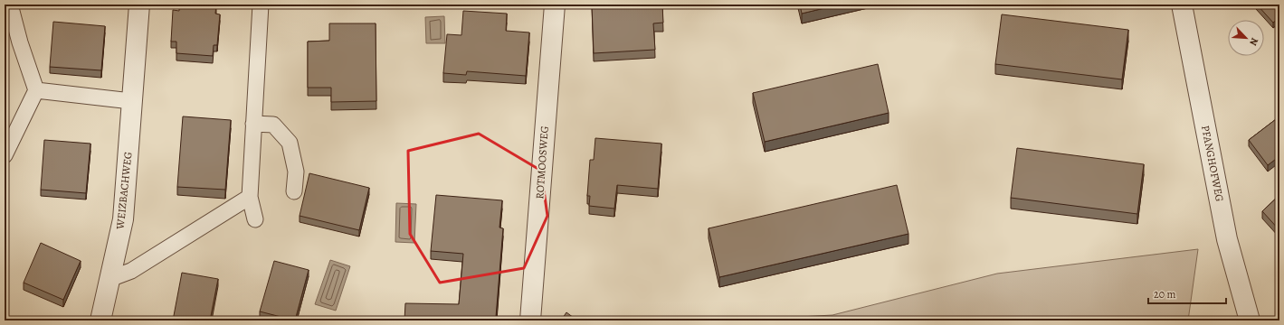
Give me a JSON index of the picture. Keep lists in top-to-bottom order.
{
  "streets": {
    "street": ["ROTMOOSWEG", "PFANGHOFWEG", "WEIZBACHWEG"]
  },
  "scale_bar": "20 m",
  "north": "bottom right"
}
